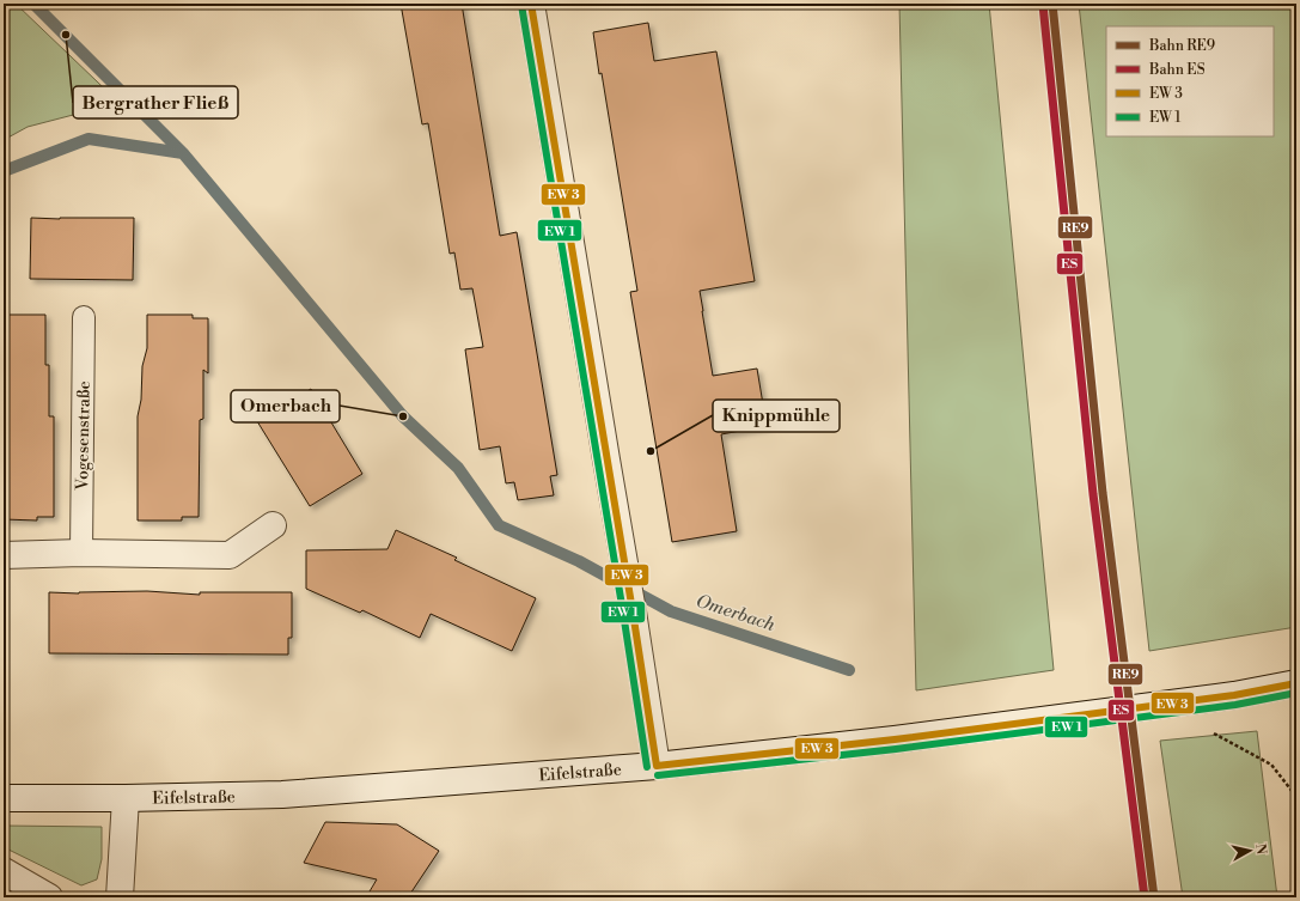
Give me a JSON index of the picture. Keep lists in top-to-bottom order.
{
  "streets": {
    "main road": ["Eifelstraße"],
    "lane": ["Vogesenstraße"]
  },
  "water": ["Omerbach"],
  "places": ["Bergrather Fließ", "Omerbach", "Knippmühle"],
  "lines": ["rail line RE9", "rail line ES"],
  "legend": [
    "Bahn RE9",
    "Bahn ES",
    "EW 3",
    "EW 1"
  ],
  "north": "right"
}
